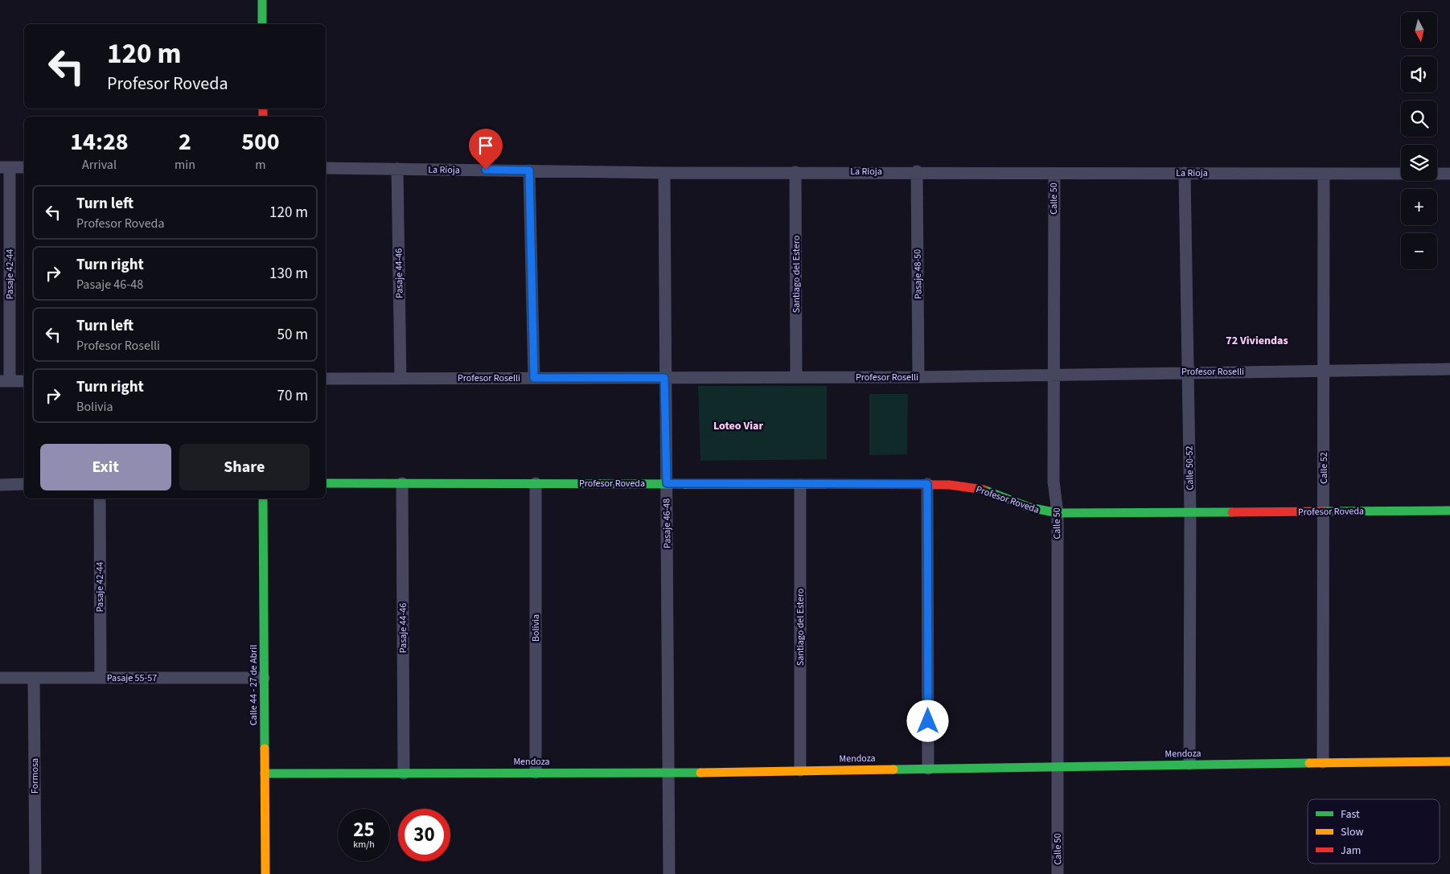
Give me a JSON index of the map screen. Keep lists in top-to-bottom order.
{
  "streets": {
    "street": [
      "La Rioja",
      "Calle 50",
      "Pasaje 44-46",
      "Pasaje 42-44",
      "Santiago del Estero",
      "Pasaje 48-50",
      "Profesor Roselli",
      "Calle 50-52",
      "Calle 52",
      "Profesor Roveda",
      "Pasaje 46-48",
      "Bolivia",
      "Pasaje 55-57",
      "Calle 44 - 27 de Abril",
      "Mendoza",
      "Formosa"
    ]
  },
  "crossings": [
    ["La Rioja", "Calle 50"],
    ["La Rioja", "Pasaje 44-46"],
    ["La Rioja", "Santiago del Estero"],
    ["La Rioja", "Pasaje 48-50"],
    ["La Rioja", "Calle 50-52"],
    ["La Rioja", "Calle 52"],
    ["La Rioja", "Pasaje 46-48"],
    ["Calle 50", "Profesor Roselli"],
    ["Calle 50", "Profesor Roveda"],
    ["Calle 50", "Mendoza"],
    ["Pasaje 44-46", "Profesor Roselli"],
    ["Pasaje 44-46", "Profesor Roveda"],
    ["Pasaje 44-46", "Mendoza"],
    ["Pasaje 42-44", "Pasaje 55-57"],
    ["Santiago del Estero", "Profesor Roselli"],
    ["Santiago del Estero", "Profesor Roveda"],
    ["Santiago del Estero", "Mendoza"],
    ["Pasaje 48-50", "Profesor Roselli"],
    ["Profesor Roselli", "Calle 50-52"],
    ["Profesor Roselli", "Calle 52"],
    ["Profesor Roselli", "Pasaje 46-48"],
    ["Calle 50-52", "Profesor Roveda"],
    ["Calle 50-52", "Mendoza"],
    ["Calle 52", "Profesor Roveda"],
    ["Calle 52", "Mendoza"],
    ["Profesor Roveda", "Pasaje 46-48"],
    ["Profesor Roveda", "Bolivia"],
    ["Pasaje 46-48", "Mendoza"],
    ["Bolivia", "Mendoza"],
    ["Pasaje 55-57", "Calle 44 - 27 de Abril"],
    ["Pasaje 55-57", "Formosa"],
    ["Calle 44 - 27 de Abril", "Mendoza"]
  ],
  "districts": ["72 Viviendas", "Loteo Viar"],
  "legend": ["Fast", "Slow", "Jam"],
  "north": "bottom",
  "page": {
    "map_buttons": ["+", "−"],
    "turn": ["120 m", "Profesor Roveda"],
    "eta": [
      "14:28",
      "Arrival",
      "2",
      "min",
      "500",
      "m"
    ],
    "list": [
      {
        "name": "Turn left",
        "note": "Profesor Roveda",
        "value": "120 m"
      },
      {
        "name": "Turn right",
        "note": "Pasaje 46-48",
        "value": "130 m"
      },
      {
        "name": "Turn left",
        "note": "Profesor Roselli",
        "value": "50 m"
      },
      {
        "name": "Turn right",
        "note": "Bolivia",
        "value": "70 m"
      }
    ],
    "buttons": ["Exit", "Share"],
    "speed": "25 km/h",
    "limit": "30"
  }
}
